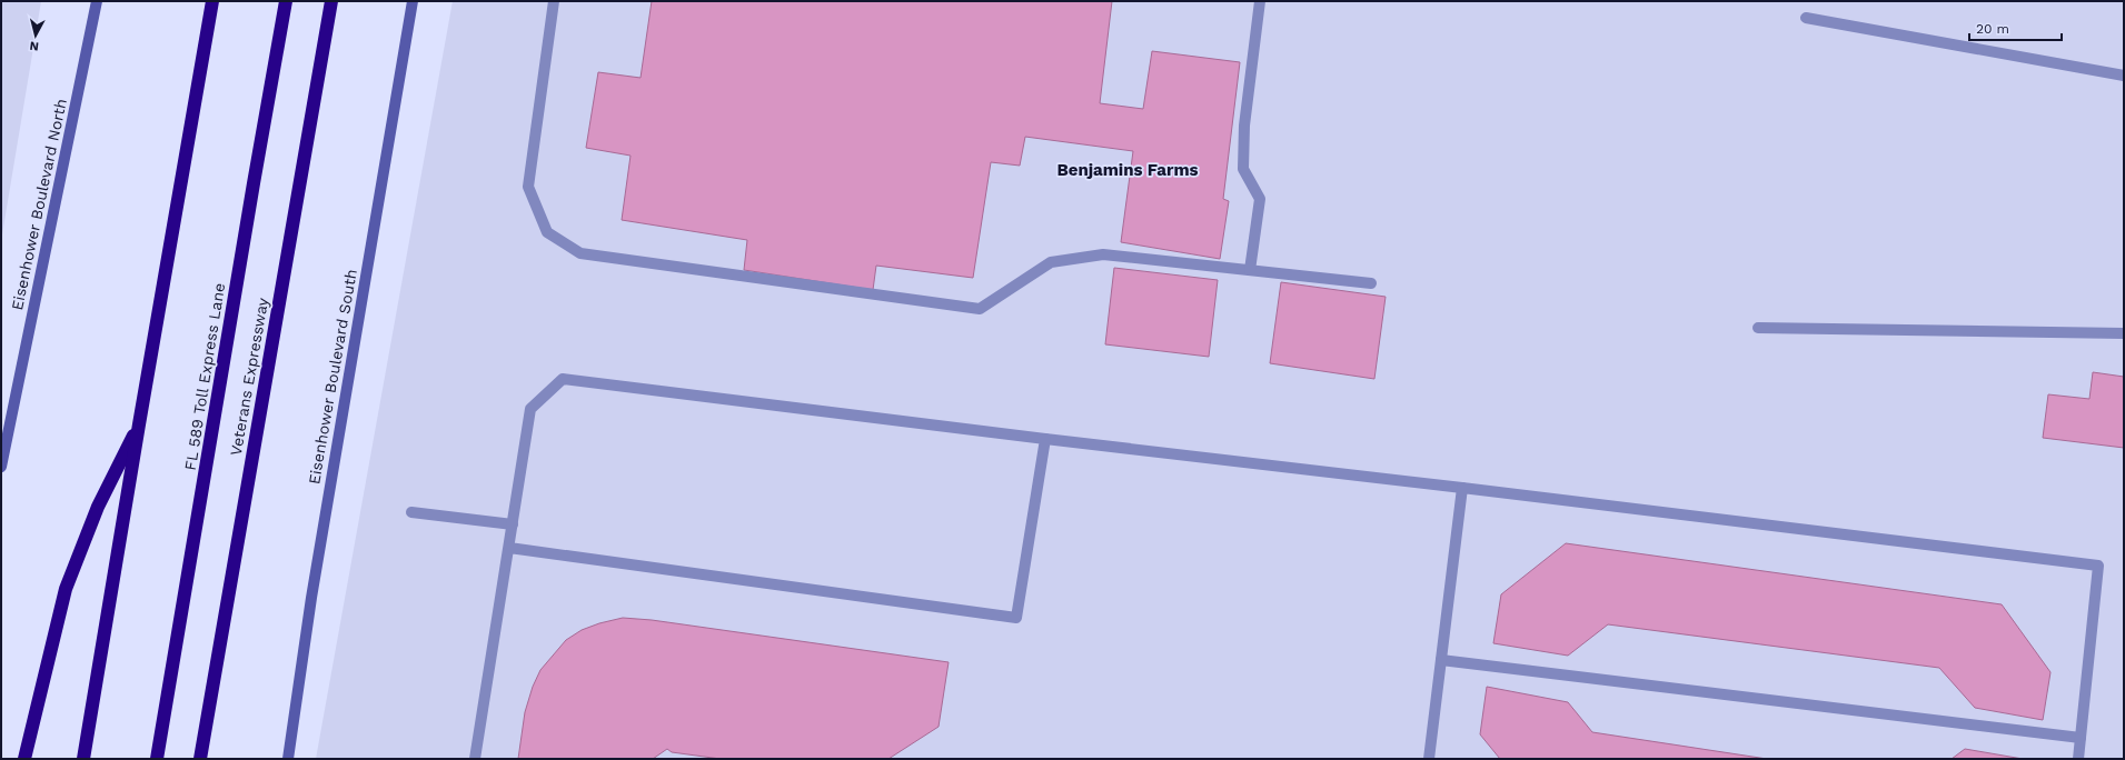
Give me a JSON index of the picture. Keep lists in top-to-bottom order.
{
  "streets": {
    "highway": ["FL 589 Toll Express Lane", "Veterans Expressway"],
    "main road": ["Eisenhower Boulevard North", "Eisenhower Boulevard South"]
  },
  "districts": ["Benjamins Farms"],
  "scale_bar": "20 m",
  "north": "bottom"
}
